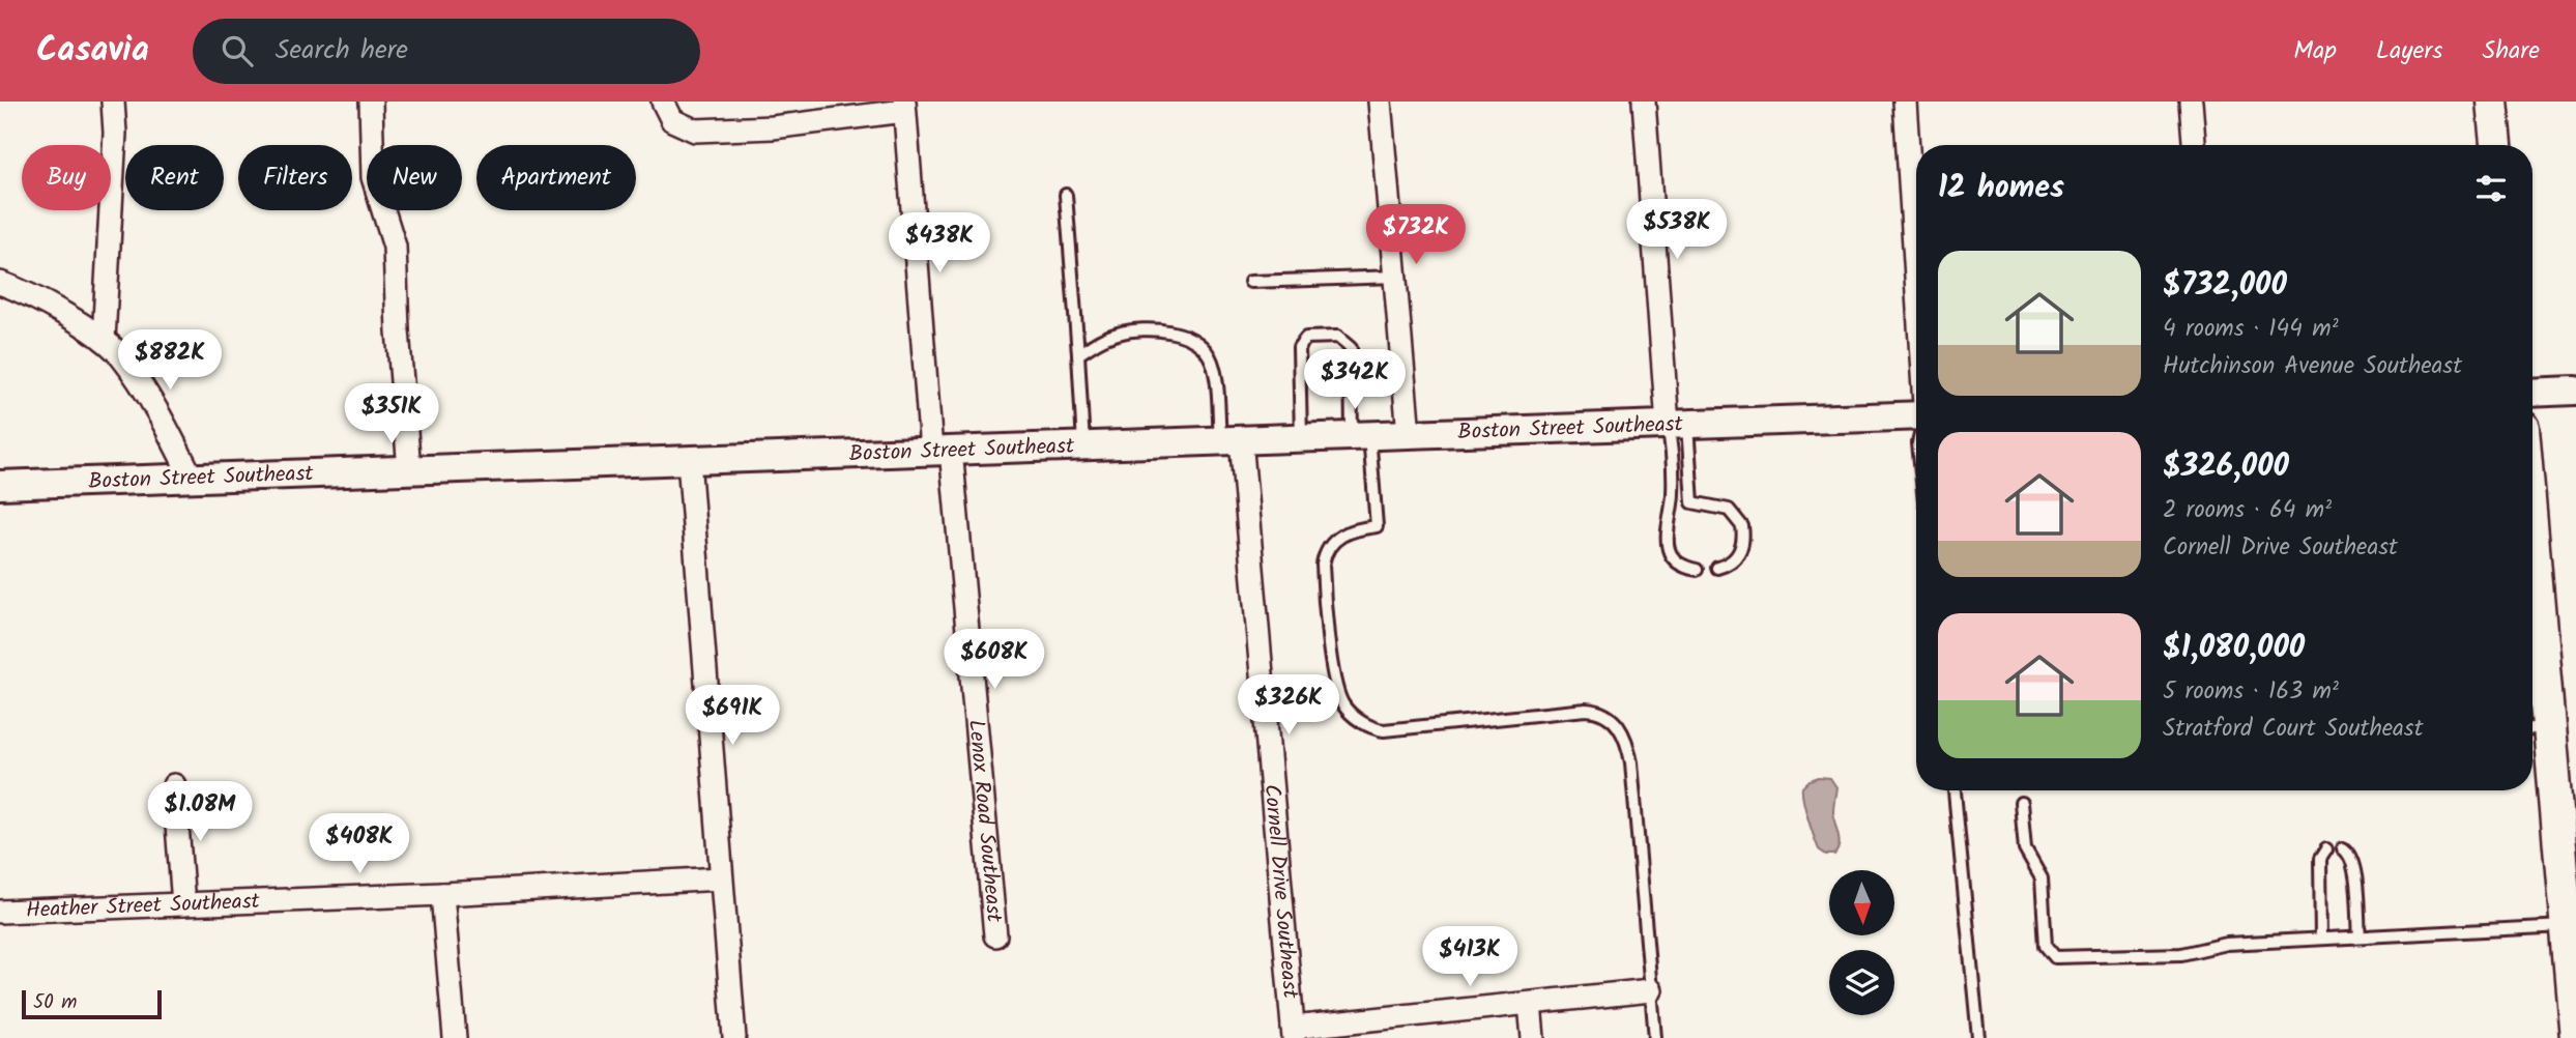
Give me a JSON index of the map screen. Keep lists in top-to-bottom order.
{
  "streets": {
    "street": [
      "Boston Street Southeast",
      "Lenox Road Southeast",
      "Cornell Drive Southeast",
      "Heather Street Southeast"
    ]
  },
  "crossings": [
    ["Boston Street Southeast", "Lenox Road Southeast"],
    ["Boston Street Southeast", "Cornell Drive Southeast"]
  ],
  "scale_bar": "50 m",
  "north": "bottom",
  "page": {
    "header": "Casavia",
    "search": "Search here",
    "nav": ["Map", "Layers", "Share"],
    "chip": [
      "Buy",
      "Rent",
      "Filters",
      "New",
      "Apartment"
    ],
    "heading": "12 homes",
    "price": [
      "$538K",
      "$732K",
      "$438K",
      "$882K",
      "$342K",
      "$351K",
      "$608K",
      "$326K",
      "$691K",
      "$1.08M",
      "$408K",
      "$413K"
    ],
    "list": [
      {
        "name": "$732,000",
        "note": "4 rooms · 144 m² · Hutchinson Avenue Southeast"
      },
      {
        "name": "$326,000",
        "note": "2 rooms · 64 m² · Cornell Drive Southeast"
      },
      {
        "name": "$1,080,000",
        "note": "5 rooms · 163 m² · Stratford Court Southeast"
      }
    ],
    "scale": "50 m"
  }
}
